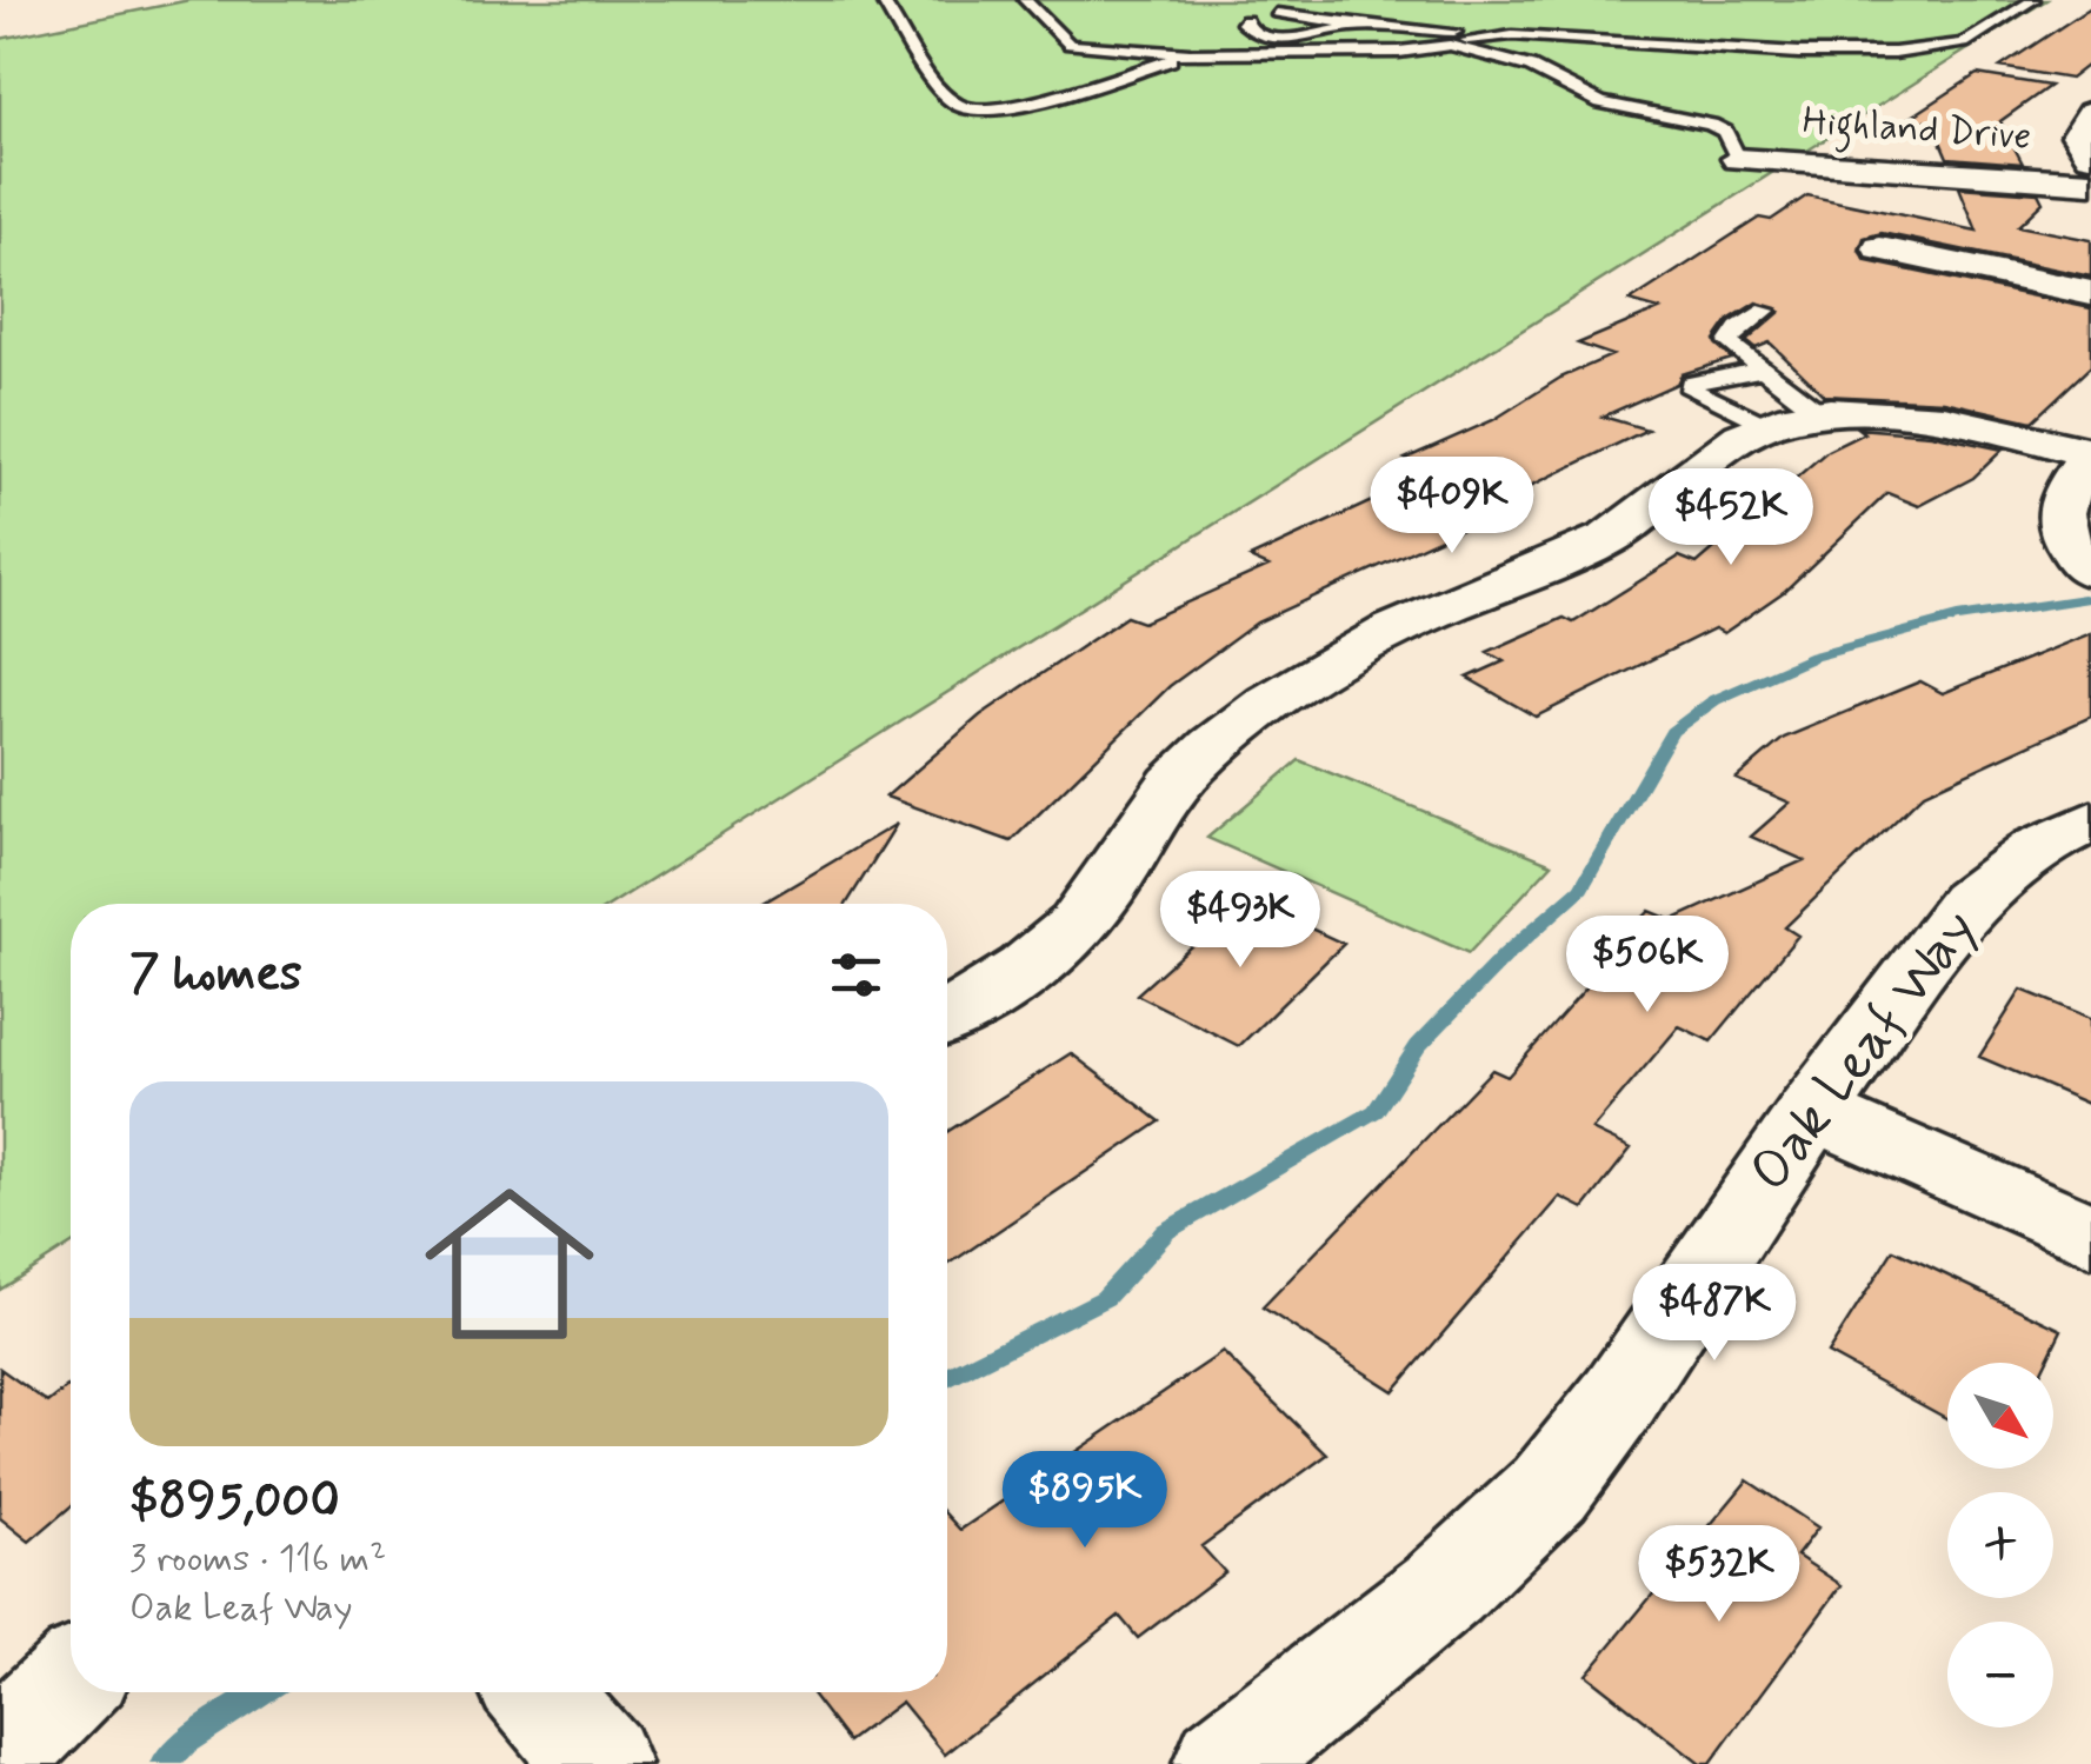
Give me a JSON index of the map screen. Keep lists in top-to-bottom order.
{
  "streets": {
    "street": ["Highland Drive", "Oak Leaf Way"]
  },
  "north": "bottom right",
  "page": {
    "price": [
      "$409K",
      "$452K",
      "$493K",
      "$506K",
      "$487K",
      "$895K",
      "$532K"
    ],
    "heading": "7 homes",
    "list": [
      {
        "name": "$895,000",
        "note": "3 rooms · 116 m² · Oak Leaf Way"
      }
    ],
    "map_buttons": ["+", "−"]
  }
}
